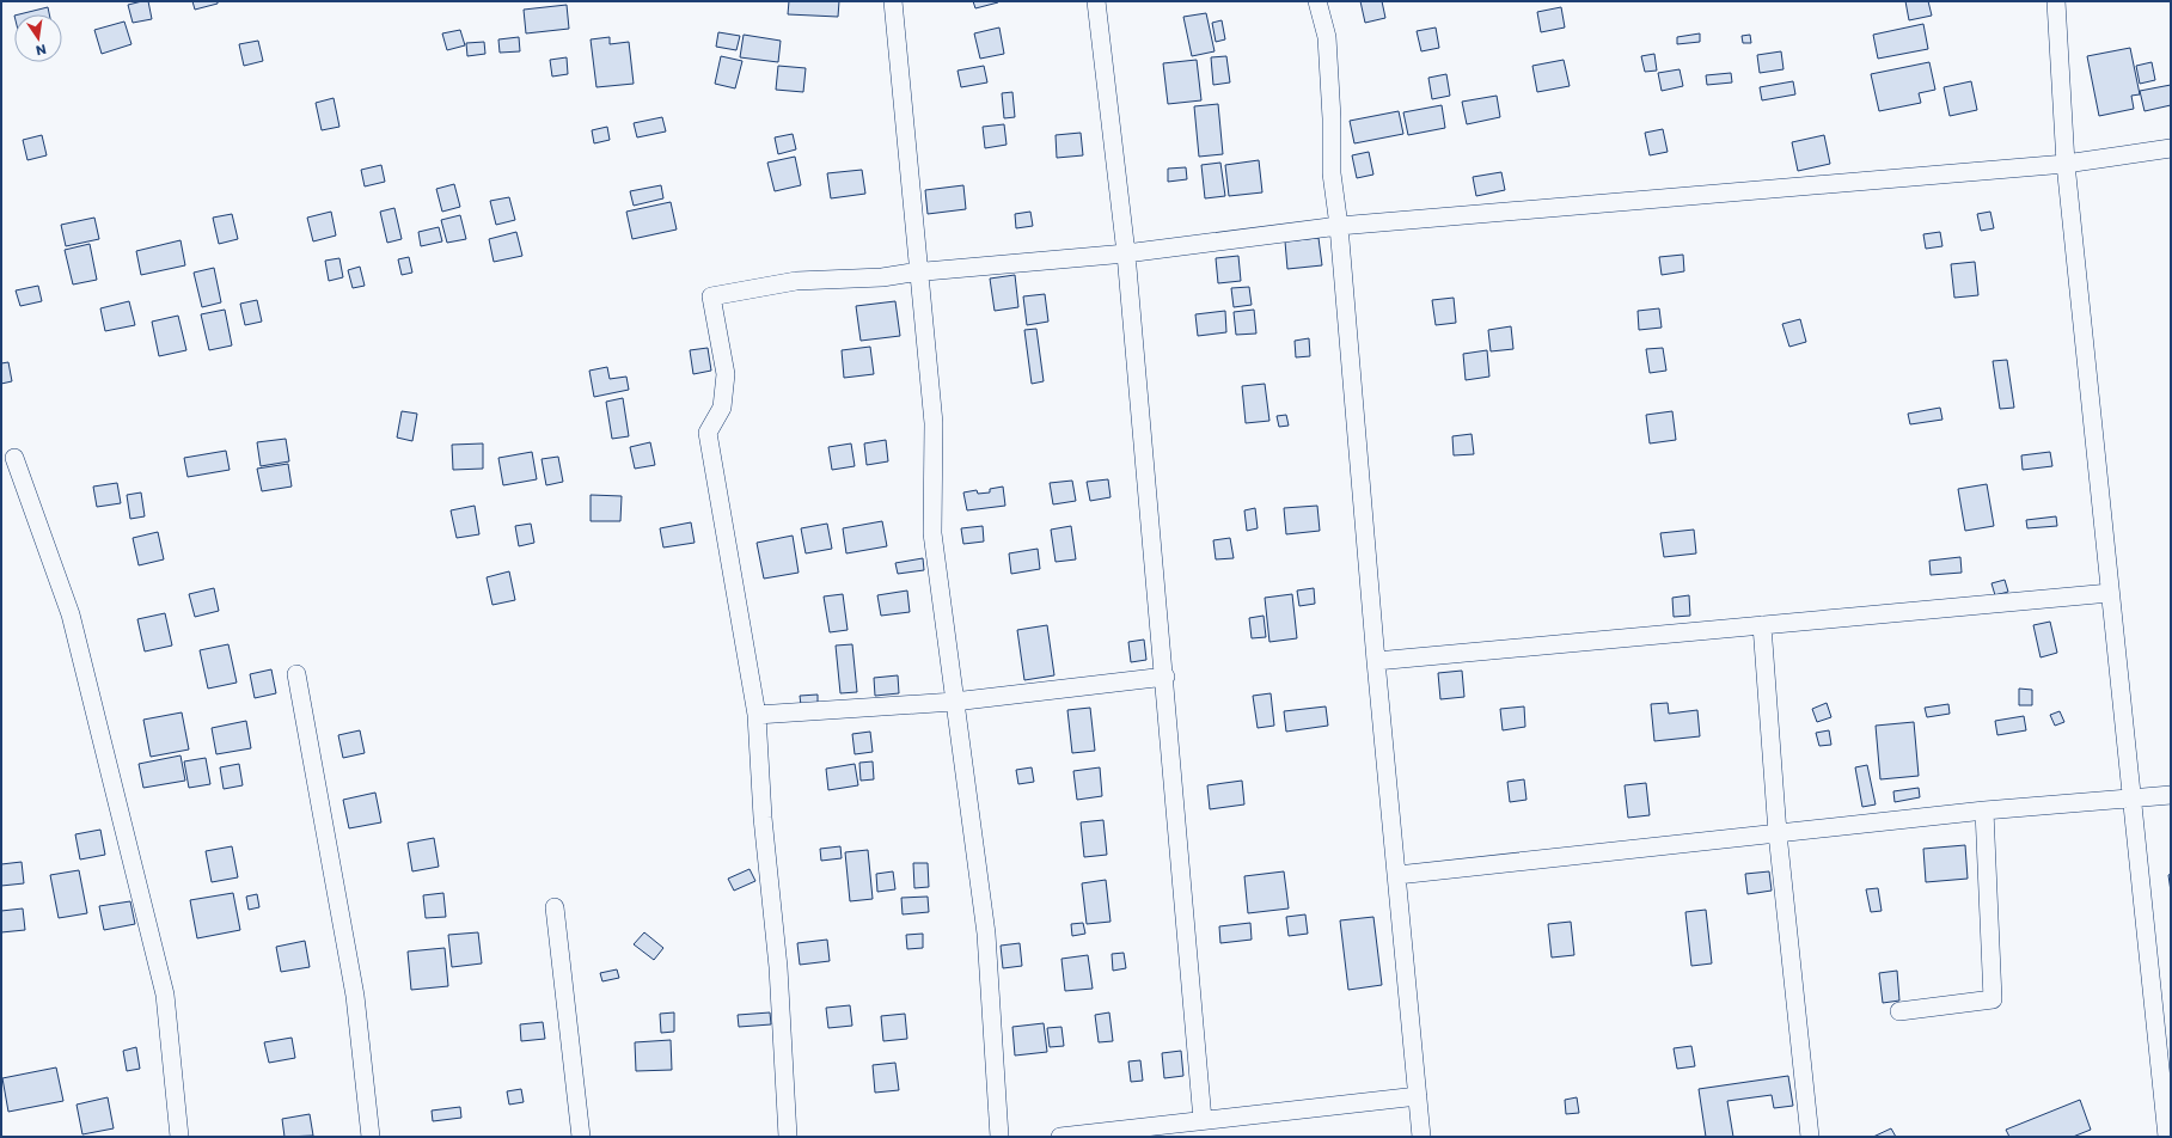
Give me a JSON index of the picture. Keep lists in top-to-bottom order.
{
  "north": "bottom"
}
